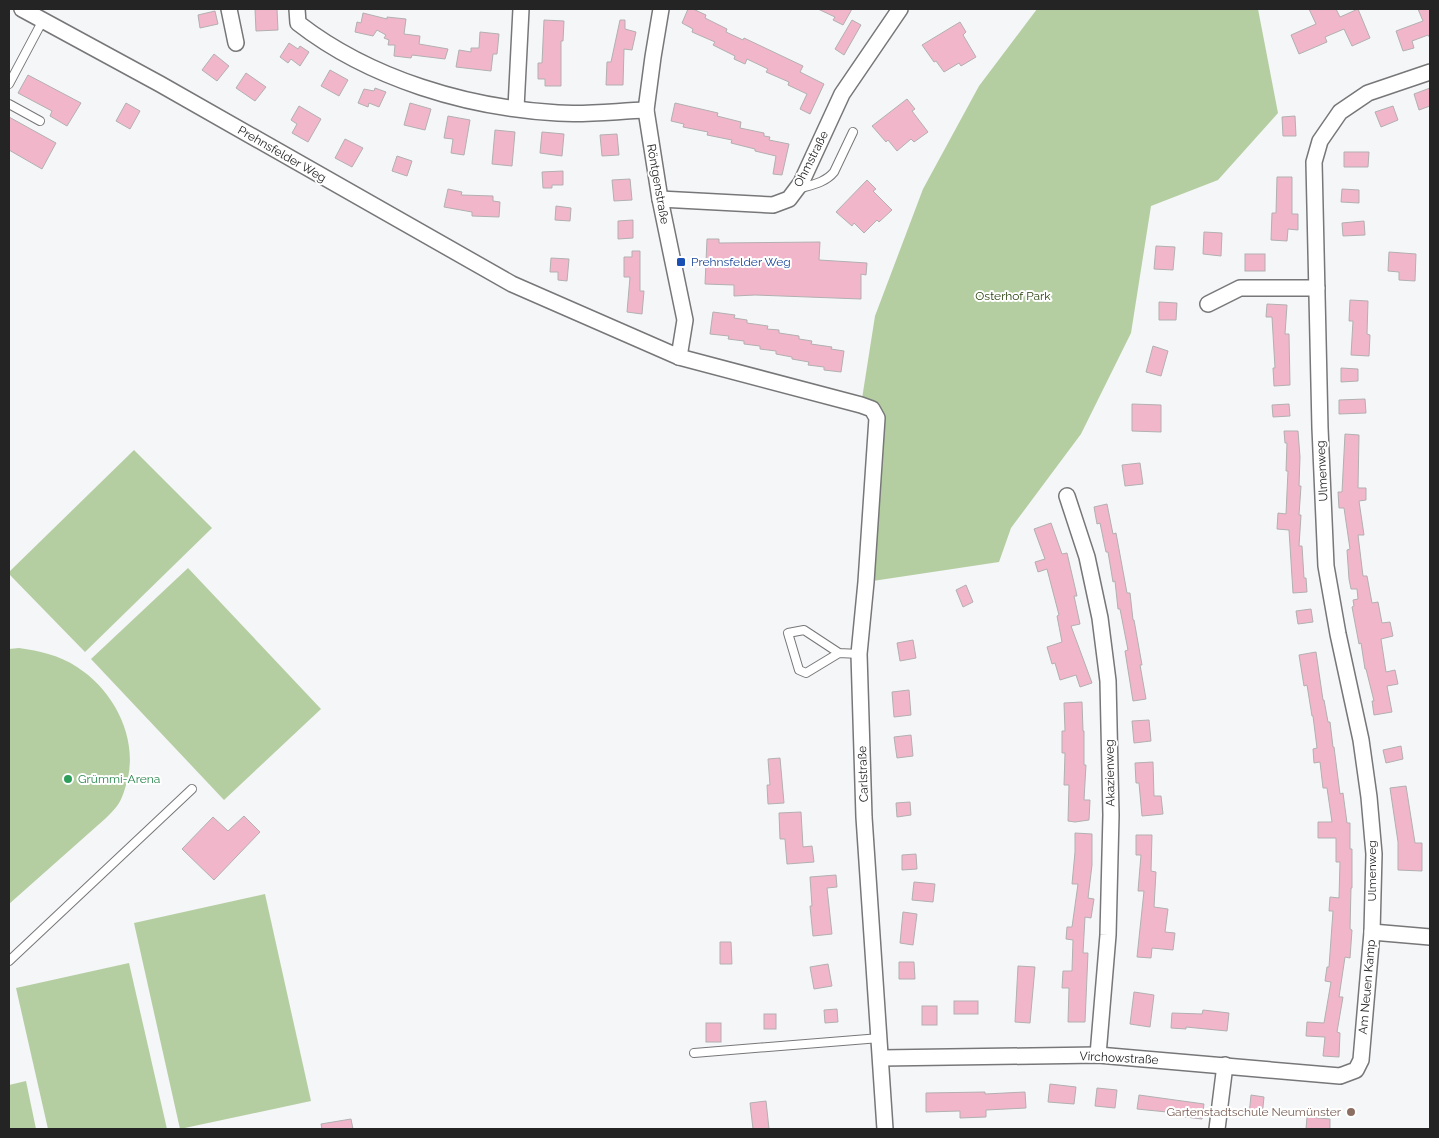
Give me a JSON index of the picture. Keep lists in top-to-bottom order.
{
  "streets": {
    "street": [
      "Prehnsfelder Weg",
      "Ohmstraße",
      "Röntgenstraße",
      "Ulmenweg",
      "Akazienweg",
      "Carlstraße",
      "Am Neuen Kamp",
      "Virchowstraße"
    ]
  },
  "crossings": [
    ["Prehnsfelder Weg", "Röntgenstraße"],
    ["Prehnsfelder Weg", "Carlstraße"],
    ["Ohmstraße", "Röntgenstraße"],
    ["Ulmenweg", "Am Neuen Kamp"],
    ["Akazienweg", "Virchowstraße"],
    ["Carlstraße", "Virchowstraße"],
    ["Am Neuen Kamp", "Virchowstraße"]
  ],
  "parks": ["Osterhof Park"],
  "places": {
    "transit": ["Prehnsfelder Weg"],
    "other": ["Grümmi-Arena", "Gartenstadtschule Neumünster"]
  }
}
